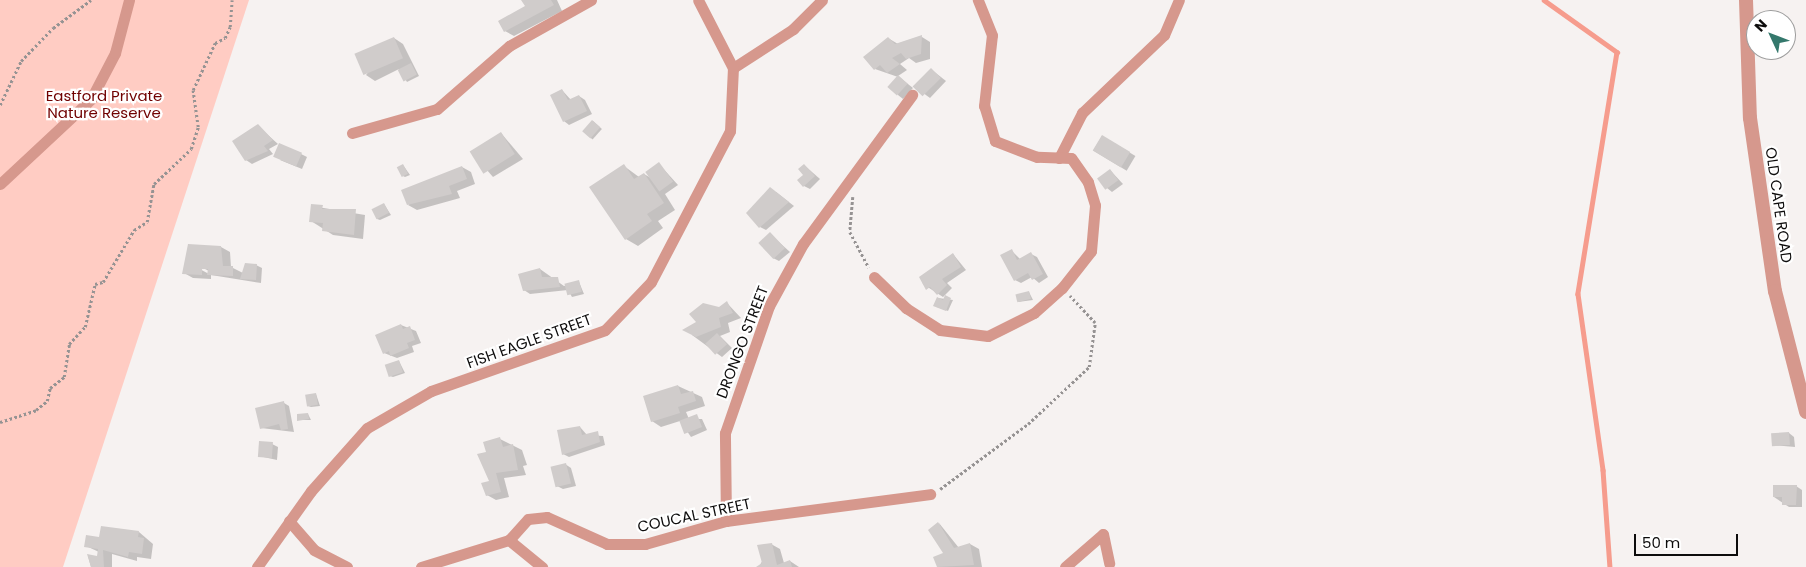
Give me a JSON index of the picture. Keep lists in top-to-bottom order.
{
  "streets": {
    "street": [
      "OLD CAPE ROAD",
      "FISH EAGLE STREET",
      "DRONGO STREET",
      "COUCAL STREET"
    ]
  },
  "crossings": [
    ["DRONGO STREET", "COUCAL STREET"]
  ],
  "parks": ["Eastford Private Nature Reserve"],
  "scale_bar": "50 m",
  "north": "top left"
}
